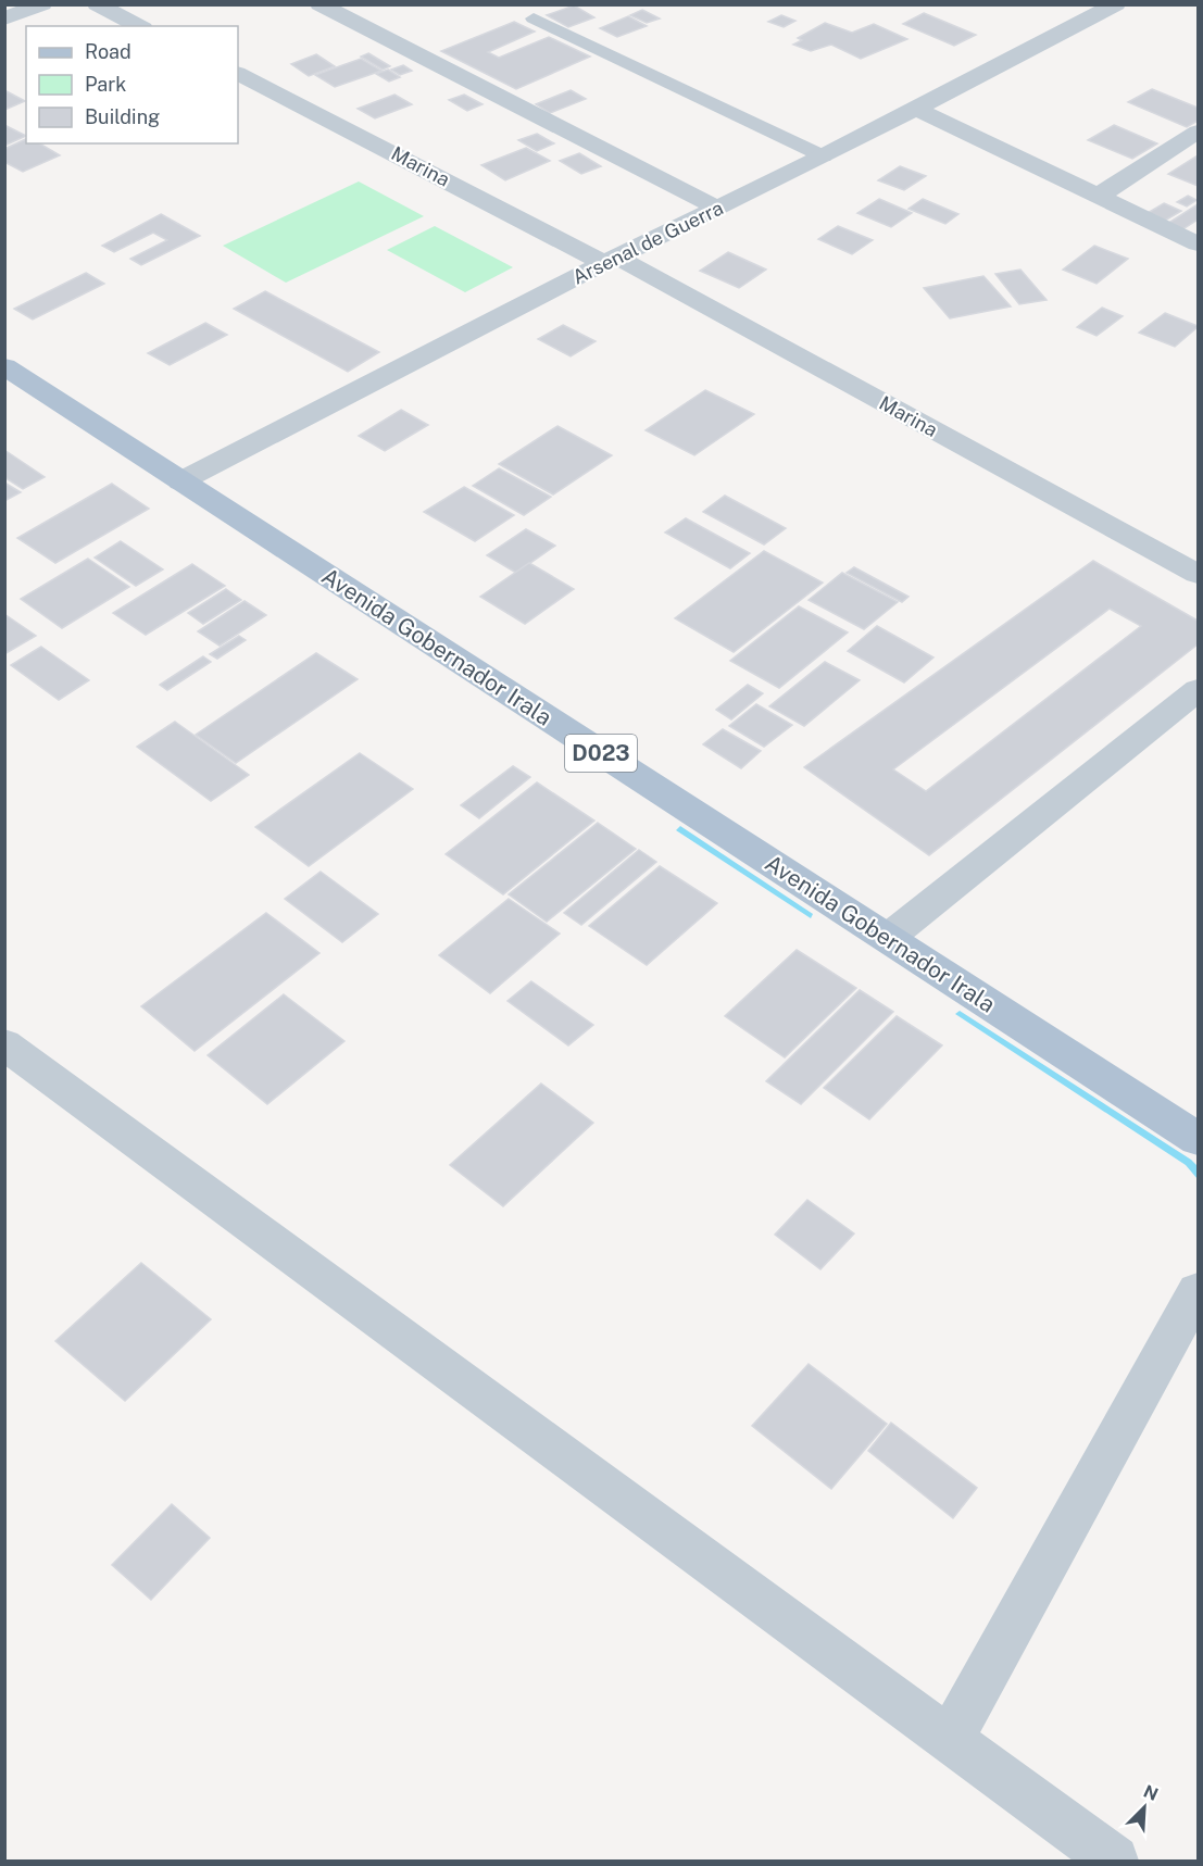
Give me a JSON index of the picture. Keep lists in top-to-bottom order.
{
  "streets": {
    "main road": ["Avenida Gobernador Irala", "D023"],
    "street": ["Marina", "Arsenal de Guerra"]
  },
  "crossings": [
    ["Marina", "Arsenal de Guerra"],
    ["Arsenal de Guerra", "Avenida Gobernador Irala"]
  ],
  "legend": ["Road", "Park", "Building"],
  "north": "top right"
}
